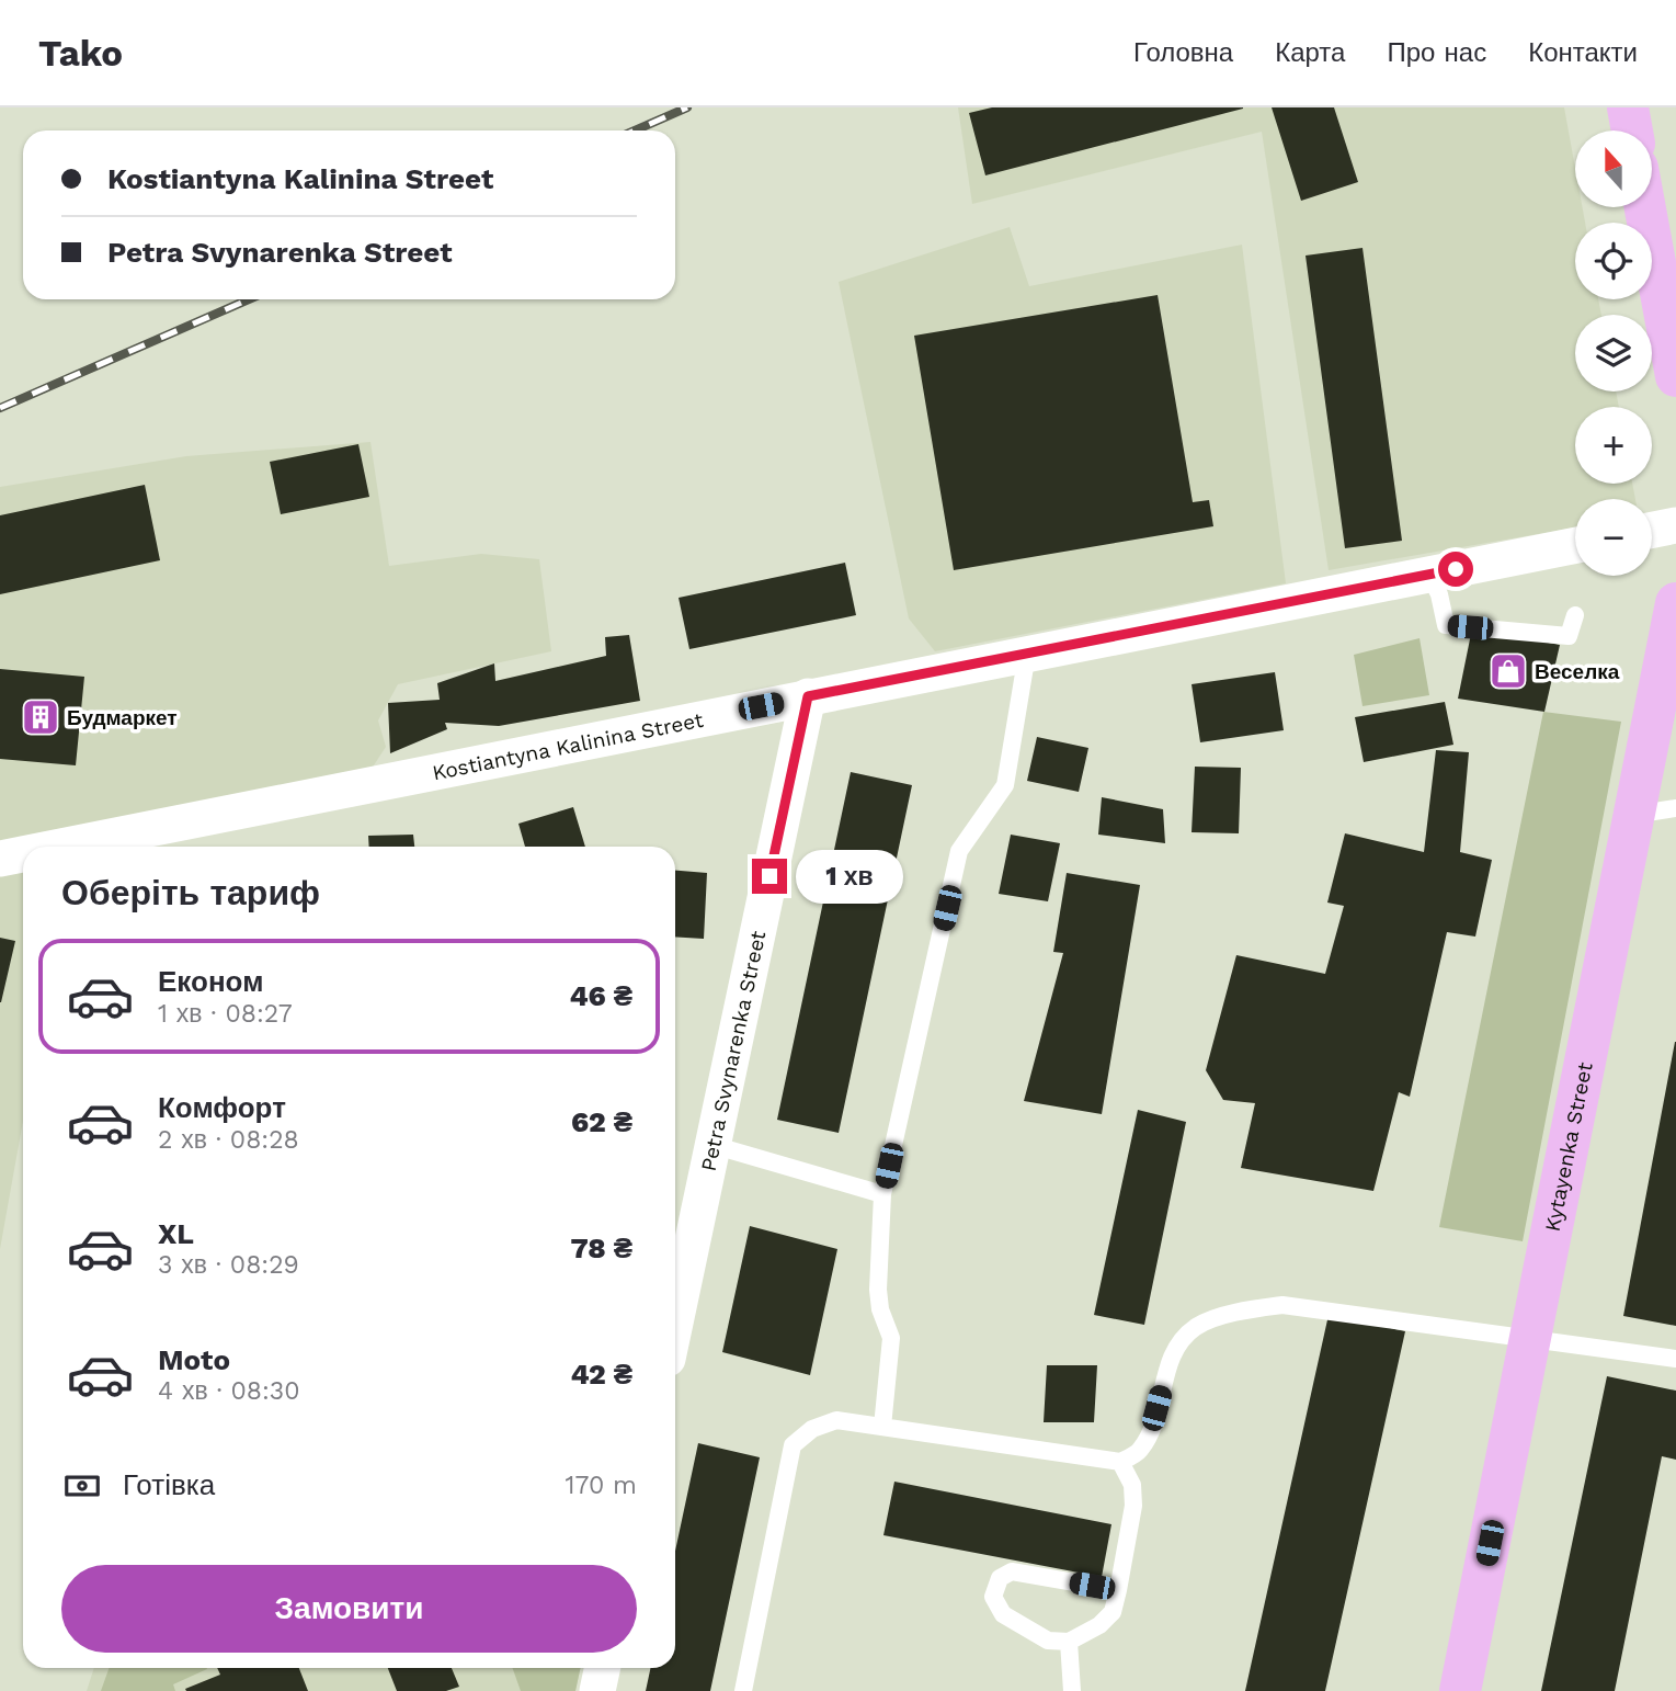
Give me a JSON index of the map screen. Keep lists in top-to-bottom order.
{
  "streets": {
    "main road": ["Kytayenka Street"],
    "street": ["Kostiantyna Kalinina Street", "Petra Svynarenka Street"]
  },
  "crossings": [
    ["Kostiantyna Kalinina Street", "Petra Svynarenka Street"]
  ],
  "places": {
    "shop": ["Веселка"],
    "building": ["Будмаркет"]
  },
  "north": "top",
  "page": {
    "header": "Tako",
    "nav": [
      "Головна",
      "Карта",
      "Про нас",
      "Контакти"
    ],
    "map_buttons": ["+", "−"],
    "banner": ["Kostiantyna Kalinina Street", "Petra Svynarenka Street"],
    "heading": "Оберіть тариф",
    "bubble": "1 хв",
    "list": [
      {
        "name": "Економ",
        "note": "1 хв · 08:27",
        "value": "46 ₴"
      },
      {
        "name": "Комфорт",
        "note": "2 хв · 08:28",
        "value": "62 ₴"
      },
      {
        "name": "XL",
        "note": "3 хв · 08:29",
        "value": "78 ₴"
      },
      {
        "name": "Moto",
        "note": "4 хв · 08:30",
        "value": "42 ₴"
      }
    ],
    "pay": ["Готівка", "170 m"],
    "buttons": "Замовити"
  }
}
